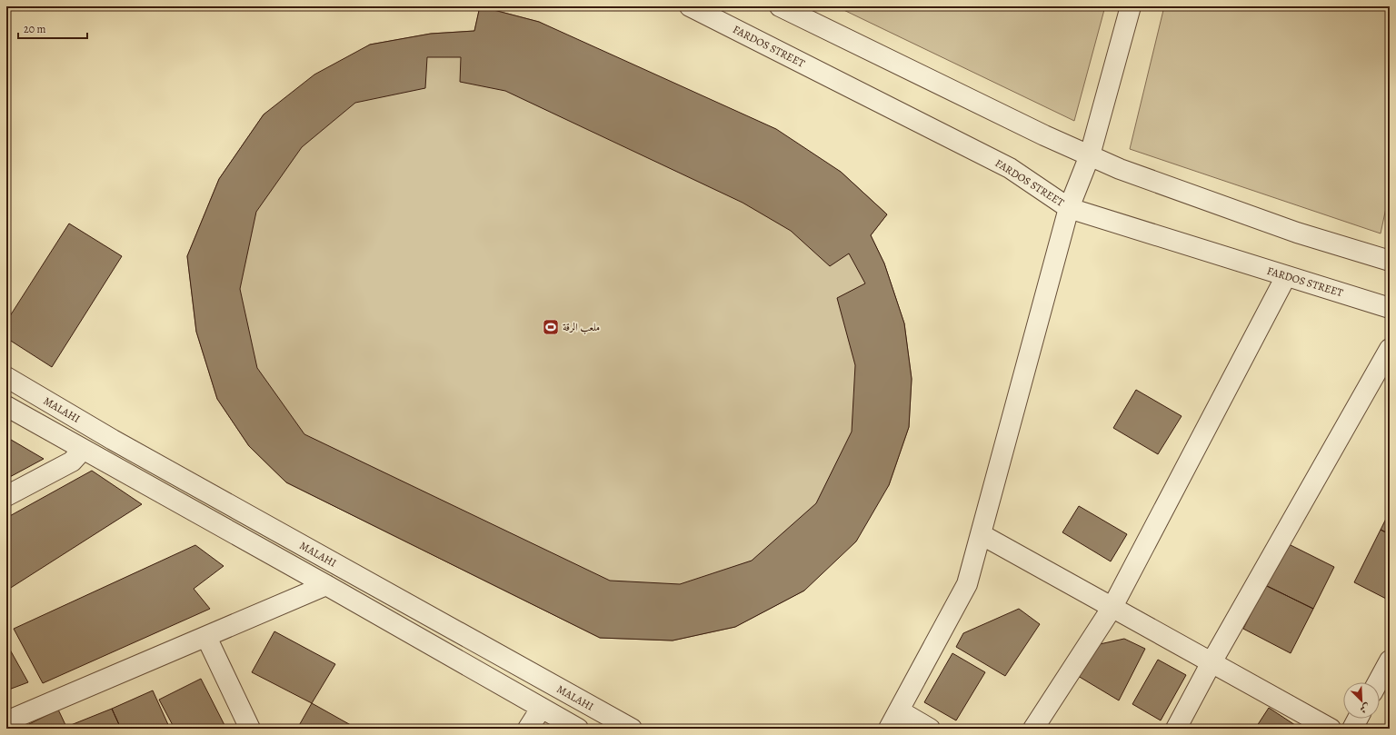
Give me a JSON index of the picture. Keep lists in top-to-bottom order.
{
  "streets": {
    "street": ["FARDOS STREET", "MALAHI"]
  },
  "places": {
    "sports": ["ملعب الرقة"]
  },
  "scale_bar": "20 m",
  "north": "bottom right"
}
